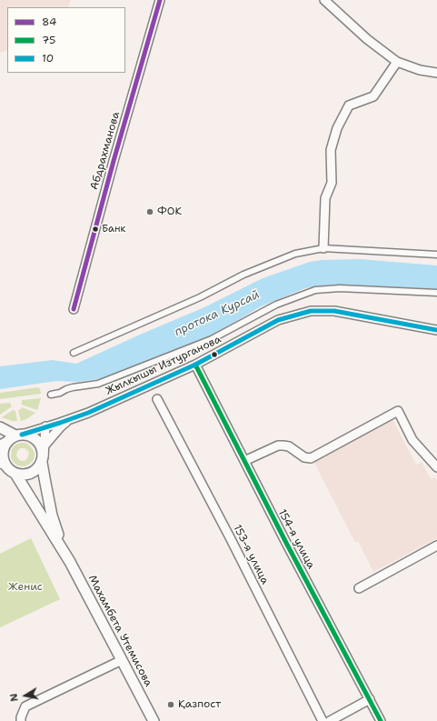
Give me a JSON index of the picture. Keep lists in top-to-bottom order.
{
  "streets": {
    "street": [
      "Абдрахманова",
      "Жылкышы Изтурганова",
      "154-я улица",
      "153-я улица",
      "Махамбета Утемисова"
    ]
  },
  "crossings": [
    ["Жылкышы Изтурганова", "154-я улица"]
  ],
  "water": ["протока Курсай"],
  "parks": ["Женис"],
  "places": ["ФОК", "Банк", "Қазпост"],
  "lines": ["transit line 84", "transit line 10", "transit line 75"],
  "legend": ["84", "75", "10"],
  "north": "left"
}
